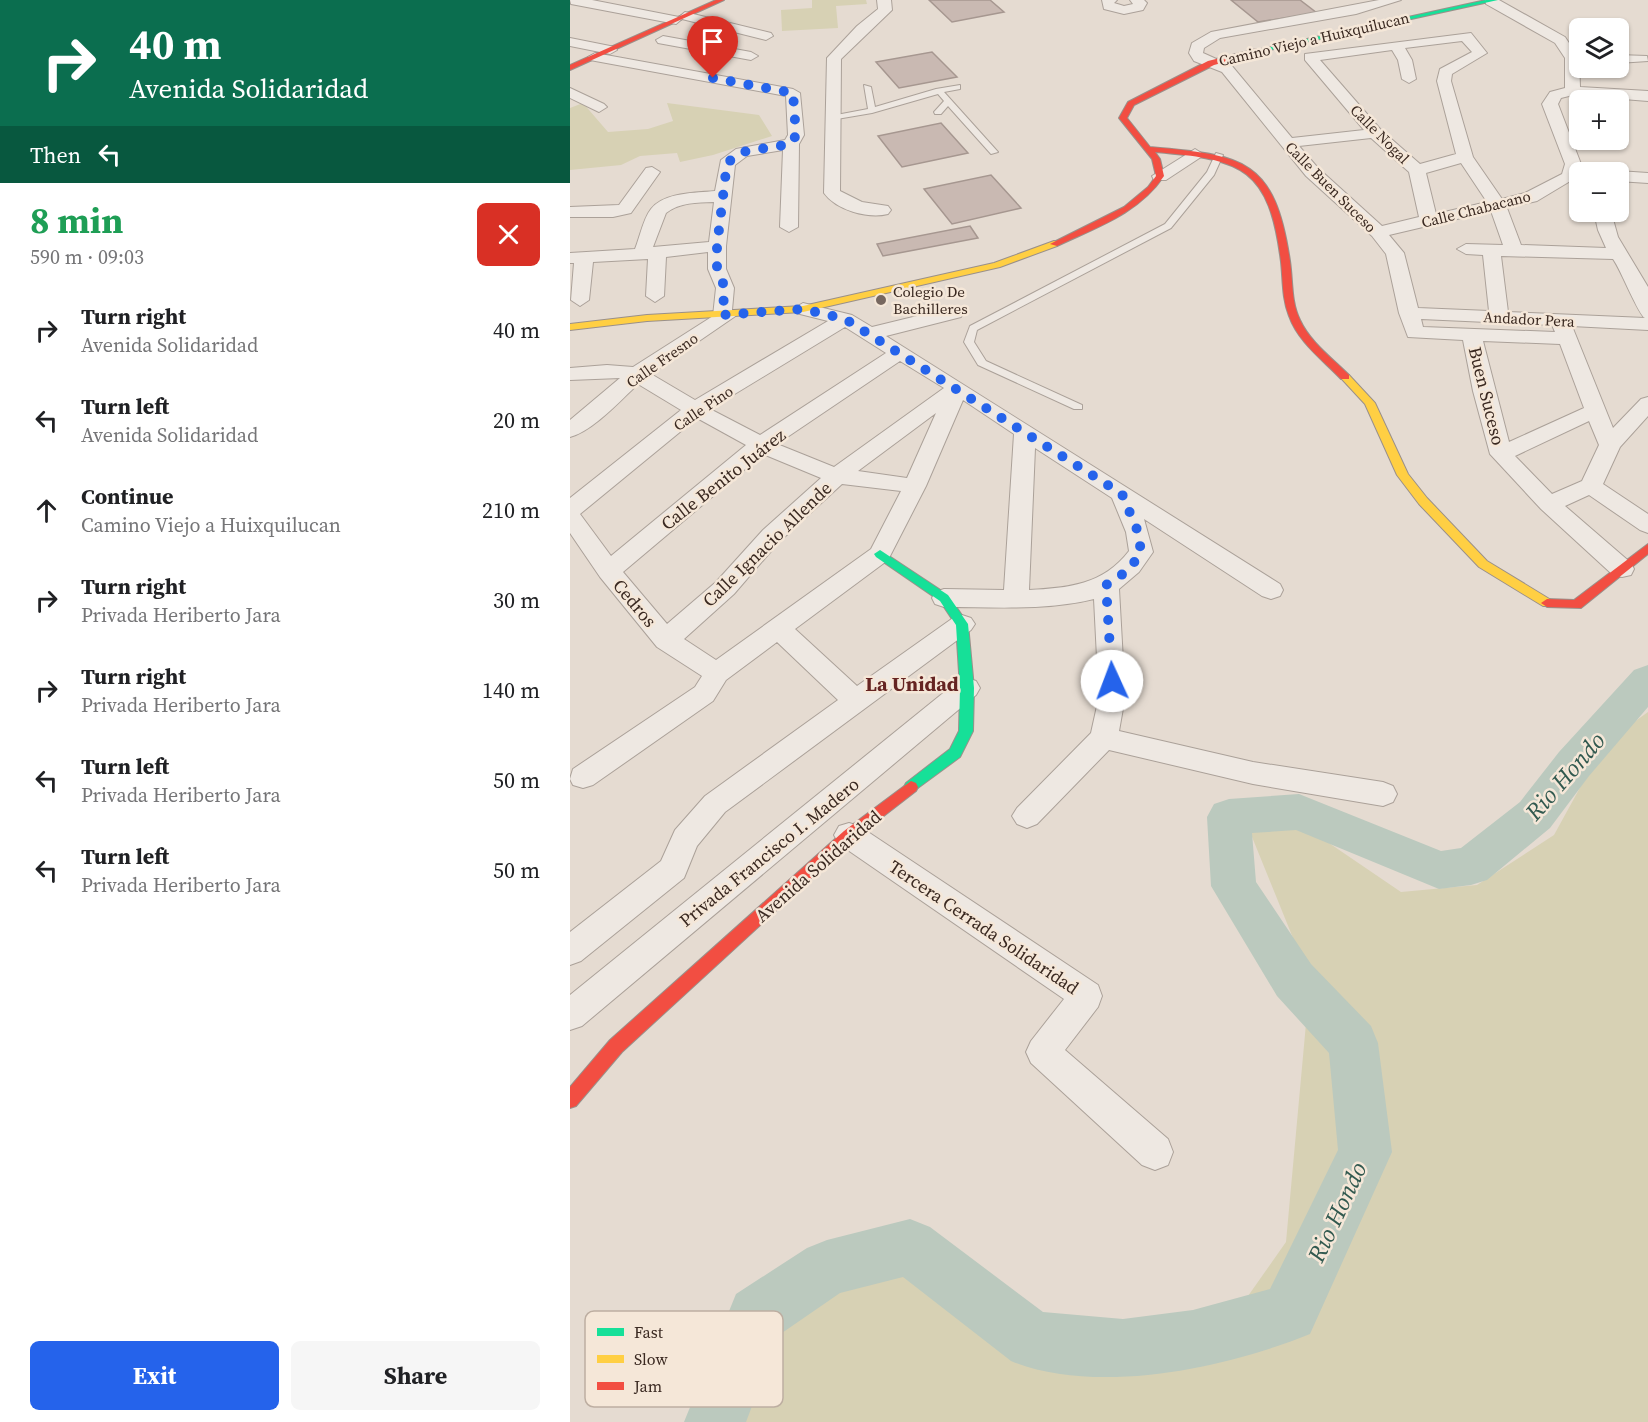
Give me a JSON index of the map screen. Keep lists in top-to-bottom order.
{
  "streets": {
    "street": [
      "Camino Viejo a Huixquilucan",
      "Calle Nogal",
      "Calle Buen Suceso",
      "Calle Chabacano",
      "Andador Pera",
      "Calle Fresno",
      "Buen Suceso",
      "Calle Pino",
      "Calle Benito Juárez",
      "Calle Ignacio Allende",
      "Cedros",
      "Privada Francisco I. Madero",
      "Avenida Solidaridad",
      "Tercera Cerrada Solidaridad"
    ]
  },
  "crossings": [
    ["Camino Viejo a Huixquilucan", "Calle Buen Suceso"],
    ["Calle Nogal", "Calle Chabacano"],
    ["Calle Buen Suceso", "Calle Chabacano"],
    ["Calle Buen Suceso", "Andador Pera"],
    ["Calle Buen Suceso", "Buen Suceso"],
    ["Calle Benito Juárez", "Cedros"],
    ["Calle Ignacio Allende", "Cedros"],
    ["Privada Francisco I. Madero", "Avenida Solidaridad"],
    ["Avenida Solidaridad", "Tercera Cerrada Solidaridad"]
  ],
  "districts": ["La Unidad"],
  "water": ["Rio Hondo"],
  "places": ["Colegio De Bachilleres"],
  "legend": ["Fast", "Slow", "Jam"],
  "page": {
    "turn": ["40 m", "Avenida Solidaridad"],
    "map_buttons": ["+", "−"],
    "then": "Then",
    "heading": ["8 min", "590 m · 09:03"],
    "list": [
      {
        "name": "Turn right",
        "note": "Avenida Solidaridad",
        "value": "40 m"
      },
      {
        "name": "Turn left",
        "note": "Avenida Solidaridad",
        "value": "20 m"
      },
      {
        "name": "Continue",
        "note": "Camino Viejo a Huixquilucan",
        "value": "210 m"
      },
      {
        "name": "Turn right",
        "note": "Privada Heriberto Jara",
        "value": "30 m"
      },
      {
        "name": "Turn right",
        "note": "Privada Heriberto Jara",
        "value": "140 m"
      },
      {
        "name": "Turn left",
        "note": "Privada Heriberto Jara",
        "value": "50 m"
      },
      {
        "name": "Turn left",
        "note": "Privada Heriberto Jara",
        "value": "50 m"
      }
    ],
    "buttons": ["Exit", "Share"]
  }
}
